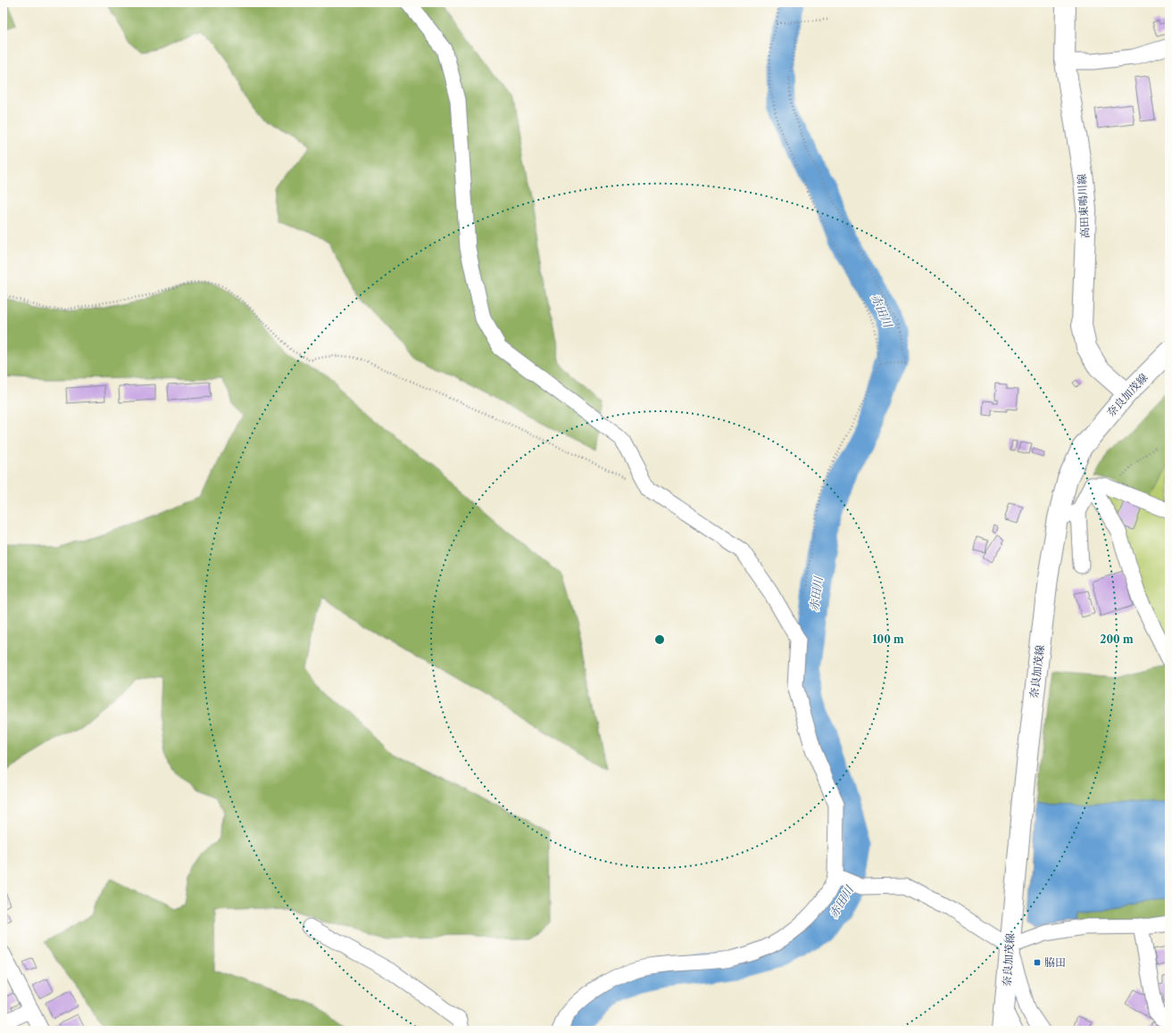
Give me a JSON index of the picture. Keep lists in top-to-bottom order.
{
  "streets": {
    "main road": ["高田東鳴川線", "奈良加茂線"]
  },
  "crossings": [
    ["高田東鳴川線", "奈良加茂線"]
  ],
  "water": ["赤田川"],
  "places": {
    "transit": ["脇田"]
  },
  "rings": ["100 m", "200 m"]
}
